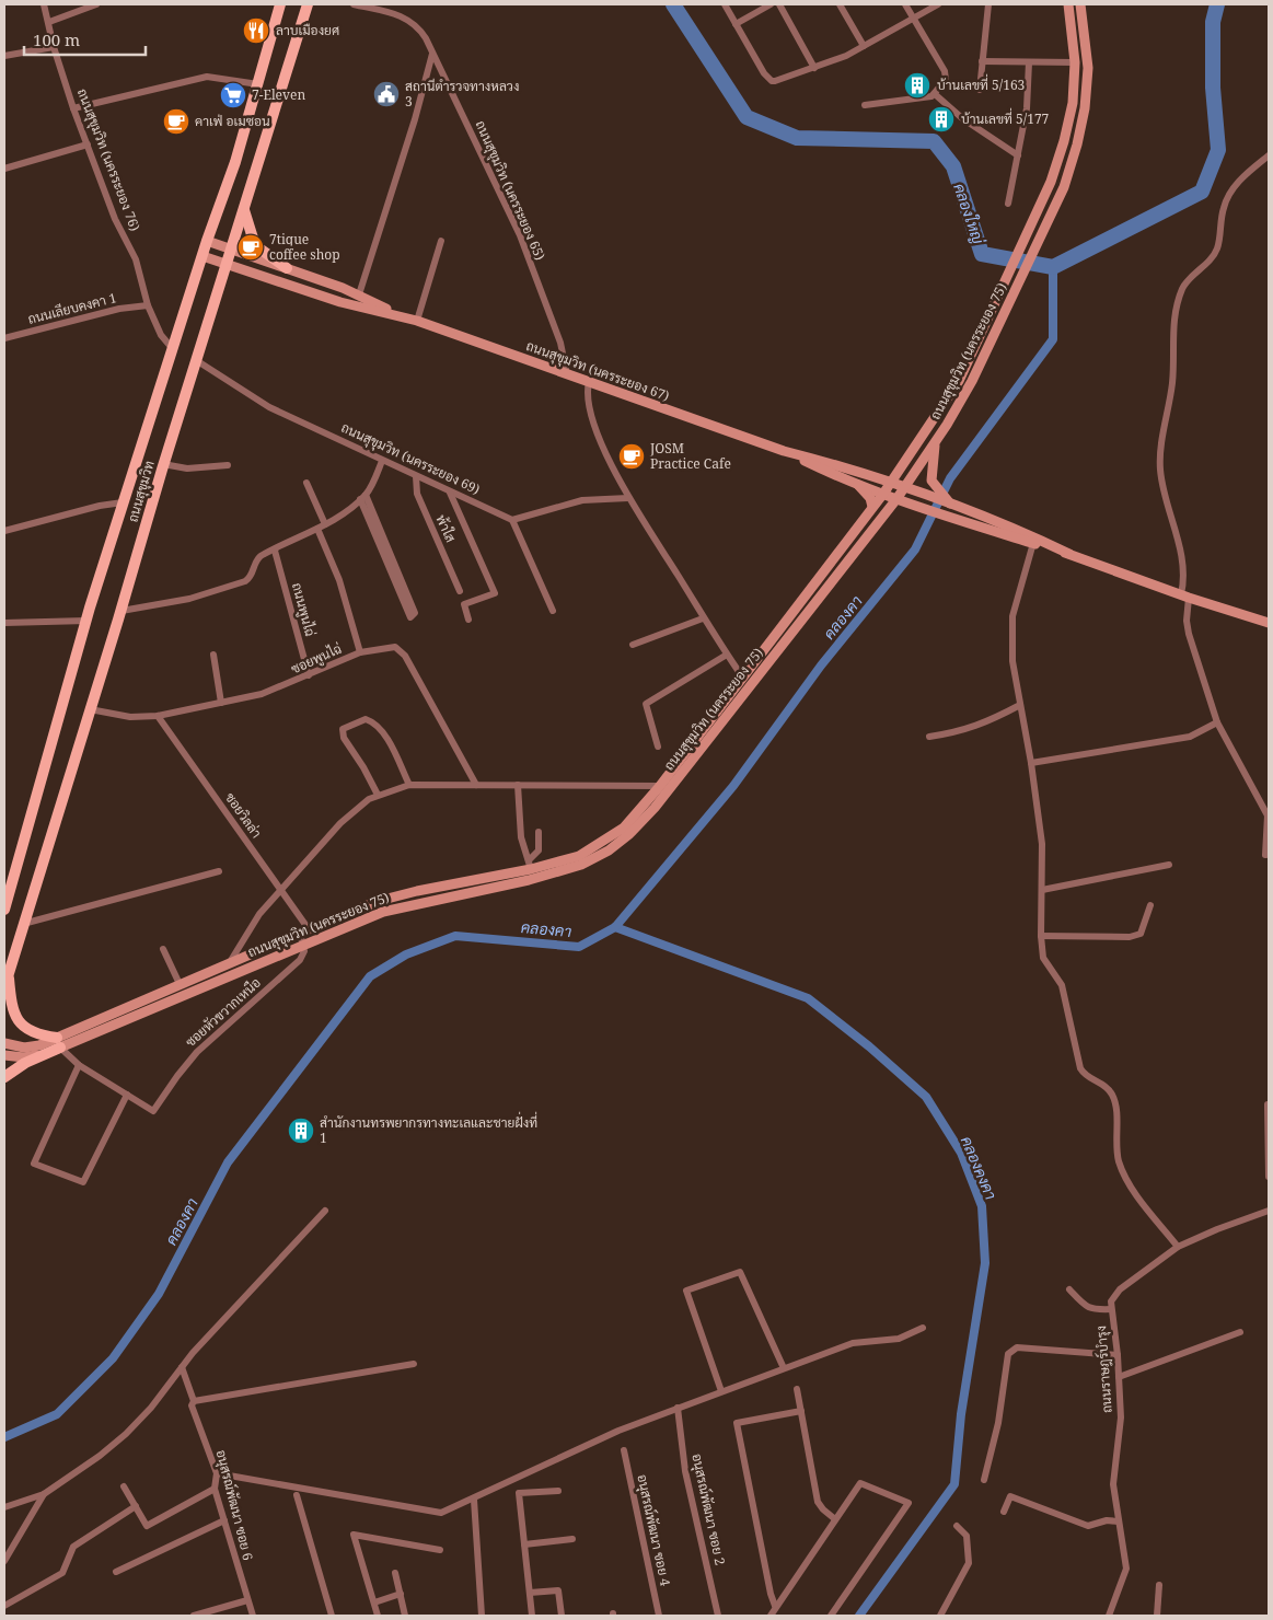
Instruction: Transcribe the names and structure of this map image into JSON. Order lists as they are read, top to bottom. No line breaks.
{"streets":{"main road":["ถนนสุขุมวิท"],"street":["ถนนสุขุมวิท (นครระยอง 76)","ถนนสุขุมวิท (นครระยอง 65)","ถนนเลียบคงคา 1","ถนนสุขุมวิท (นครระยอง 75)","ถนนสุขุมวิท (นครระยอง 67)","ถนนสุขุมวิท (นครระยอง 69)","พ้าใส","ถนนพูนไฉ่","ซอยพูนไฉ่","ซอยวิลล่า","ซอยหัวขวากเหนือ","ถนนราษฎร์บำรุง","อนุสรณ์พัฒนา ซอย 6","อนุสรณ์พัฒนา ซอย 2","อนุสรณ์พัฒนา ซอย 4"]},"crossings":[["ถนนสุขุมวิท (นครระยอง 76)","ถนนเลียบคงคา 1"],["ถนนสุขุมวิท (นครระยอง 76)","ถนนสุขุมวิท"],["ถนนสุขุมวิท (นครระยอง 65)","ถนนสุขุมวิท (นครระยอง 67)"],["ถนนสุขุมวิท (นครระยอง 75)","ถนนสุขุมวิท (นครระยอง 67)"],["ถนนสุขุมวิท (นครระยอง 75)","ซอยวิลล่า"],["ถนนสุขุมวิท (นครระยอง 75)","ซอยหัวขวากเหนือ"],["ถนนสุขุมวิท (นครระยอง 67)","ถนนสุขุมวิท"],["ถนนสุขุมวิท (นครระยอง 69)","ถนนสุขุมวิท"],["ถนนสุขุมวิท (นครระยอง 69)","พ้าใส"],["ถนนสุขุมวิท","ซอยพูนไฉ่"],["ถนนพูนไฉ่","ซอยพูนไฉ่"],["ซอยพูนไฉ่","ซอยวิลล่า"]],"water":["คลองใหญ่","คลองคา","คลองคงคา"],"places":{"restaurant":["ลาบเมืองยศ"],"building":["บ้านเลขที่ 5/163","บ้านเลขที่ 5/177","สำนักงานทรพยากรทางทะเลและชายฝั่งที่ 1"],"public building":["สถานีตำรวจทางหลวง 3"],"supermarket":["7-Eleven"],"cafe":["คาเฟ่ อเมซอน","7tique coffee shop","JOSM Practice Cafe"]},"scale_bar":"100 m"}
